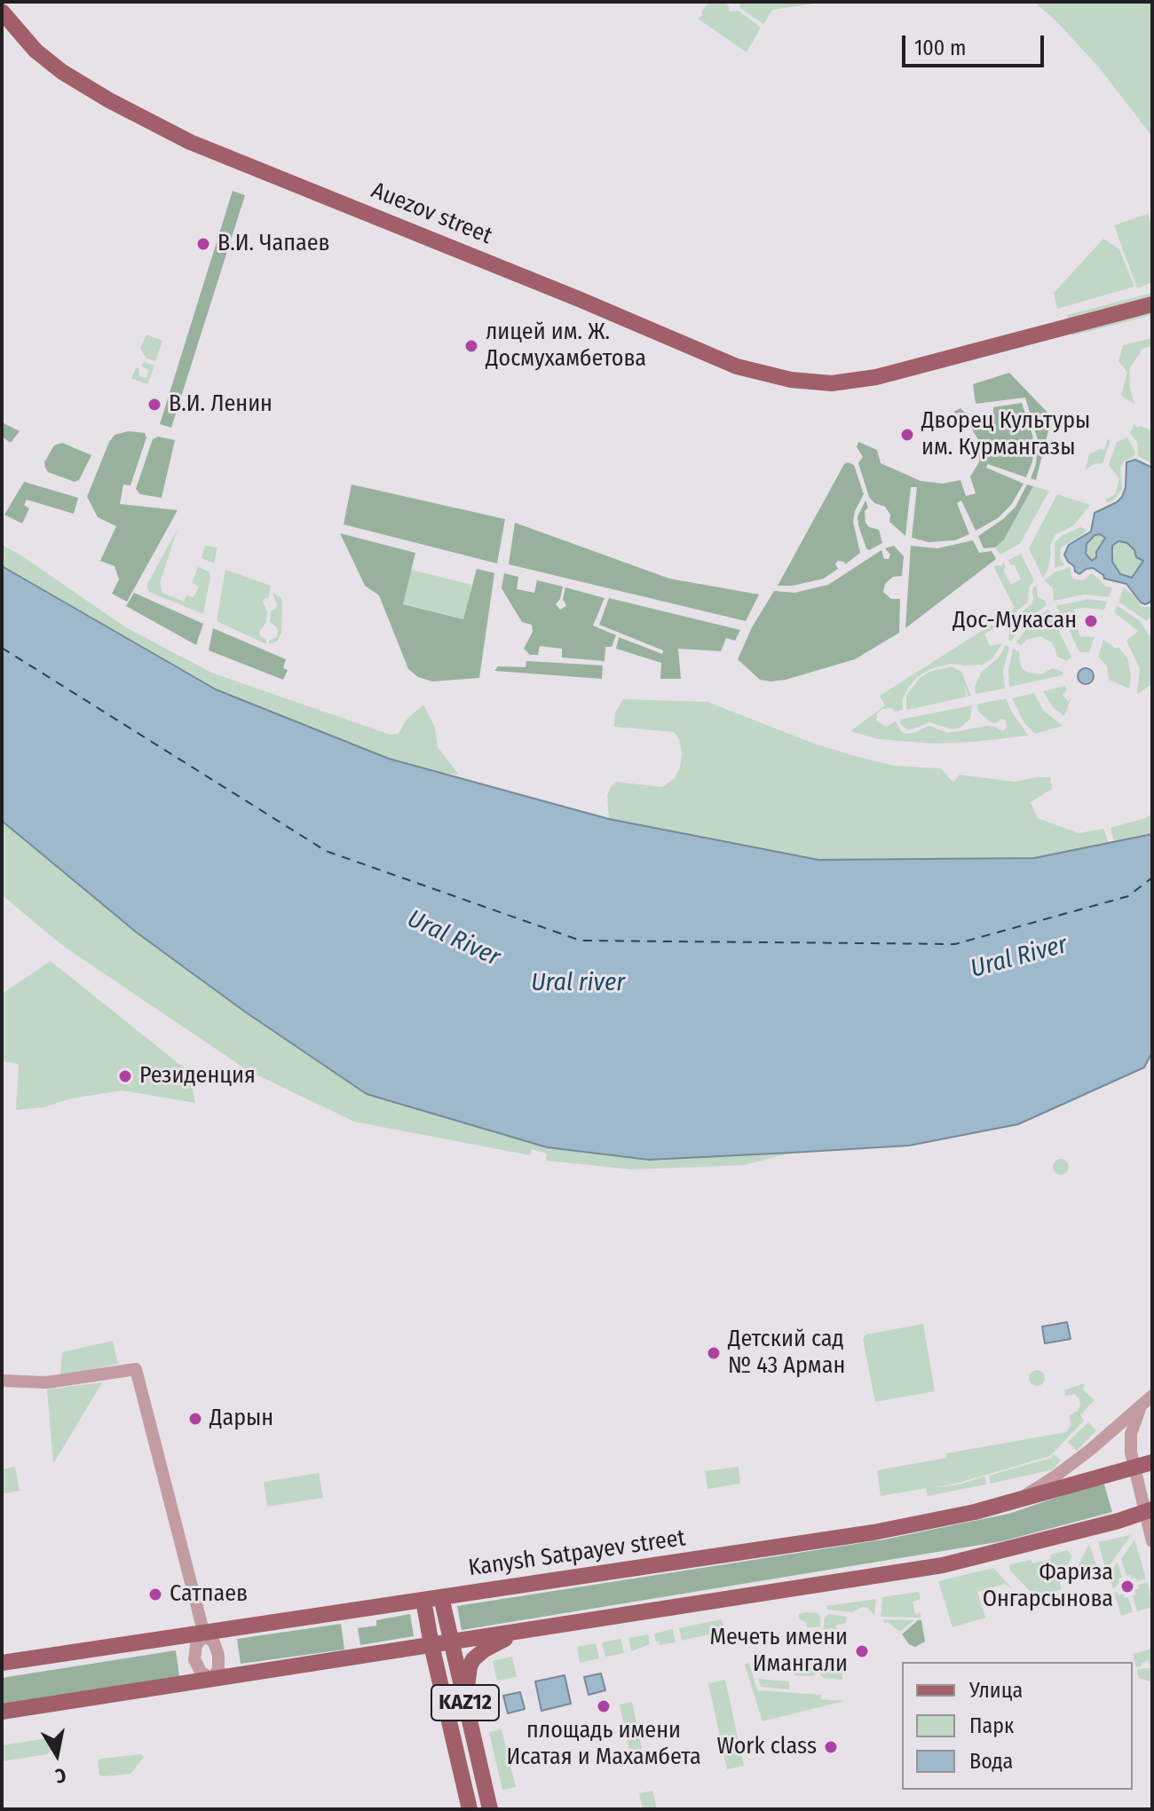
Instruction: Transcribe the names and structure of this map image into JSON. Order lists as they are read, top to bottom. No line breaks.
{"streets":{"main road":["Auezov street","Kanysh Satpayev street","KAZ12"]},"crossings":[["Kanysh Satpayev street","KAZ12"]],"water":["Ural River","Ural river"],"places":["В.И. Чапаев","лицей им. Ж. Досмухамбетова","В.И. Ленин","Дворец Культуры им. Курмангазы","Дос-Мукасан","Резиденция","Детский сад № 43 Арман","Дарын","Фариза Онгарсынова","Сатпаев","Мечеть имени Имангали","площадь имени Исатая и Махамбета","Work class"],"legend":["Улица","Парк","Вода"],"scale_bar":"100 m","north":"bottom"}
